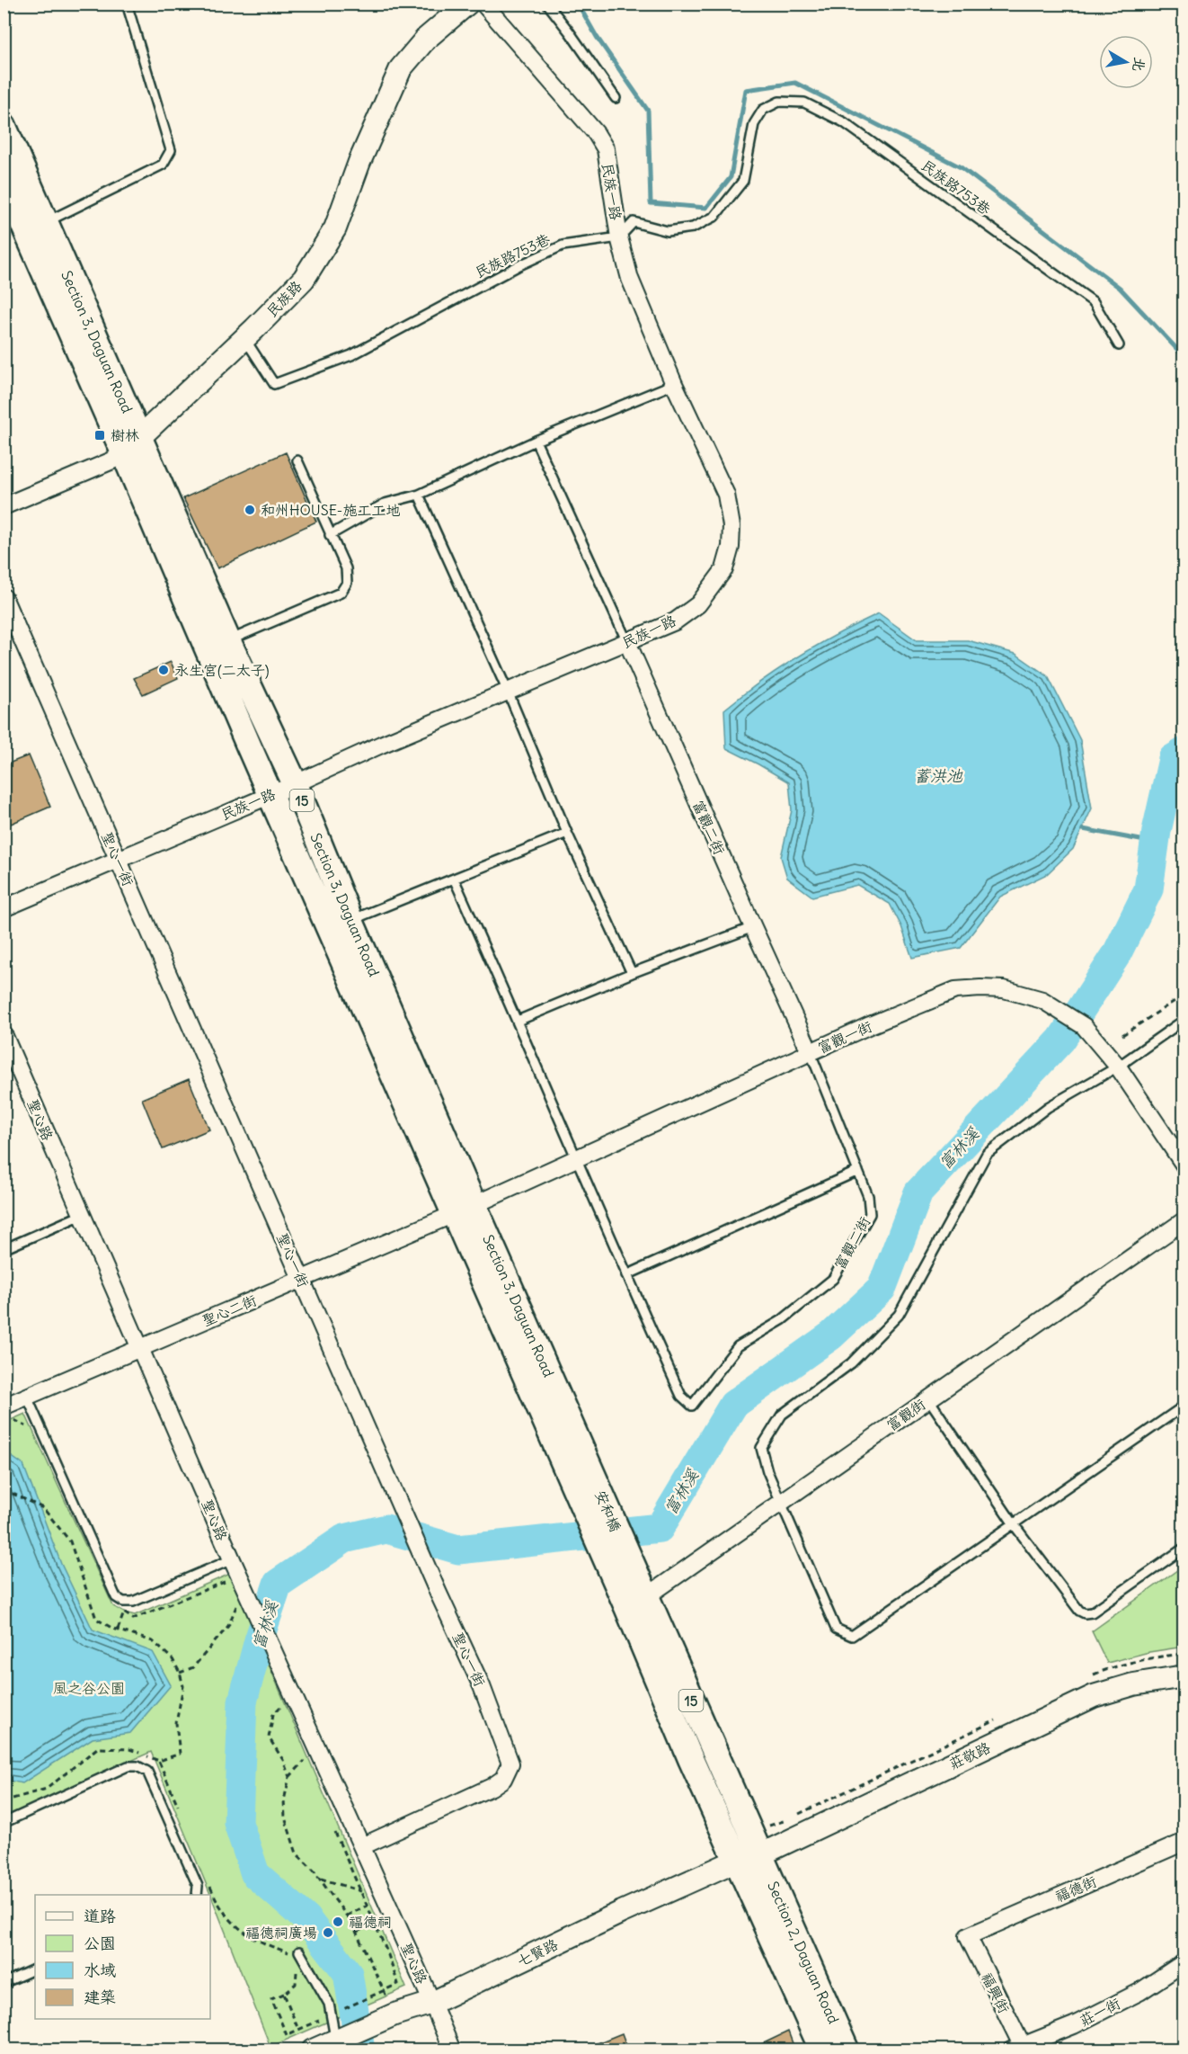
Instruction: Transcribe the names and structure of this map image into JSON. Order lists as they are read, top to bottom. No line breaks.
{"streets":{"main road":["Section 3, Daguan Road","15","安和橋","Section 2, Daguan Road"],"street":["民族一路","民族路","富觀二街","聖心一街","富觀一街","聖心路","聖心二街","富觀街","莊敬路","福德街","七賢路","福興街","莊一街"],"lane":["民族路753巷"]},"crossings":[["民族路753巷","民族一路"],["民族路753巷","民族路"],["民族一路","Section 3, Daguan Road"],["民族一路","富觀二街"],["民族一路","聖心一街"],["民族路","Section 3, Daguan Road"],["Section 3, Daguan Road","富觀一街"],["Section 3, Daguan Road","聖心二街"],["Section 3, Daguan Road","安和橋"],["15","富觀街"],["15","安和橋"],["15","莊敬路"],["15","七賢路"],["15","Section 2, Daguan Road"],["富觀二街","富觀一街"],["聖心一街","聖心路"],["聖心一街","聖心二街"],["富觀一街","聖心二街"],["聖心路","聖心二街"],["聖心路","七賢路"],["富觀街","安和橋"],["莊敬路","七賢路"],["莊敬路","Section 2, Daguan Road"],["福德街","福興街"],["七賢路","Section 2, Daguan Road"],["福興街","莊一街"]],"water":["蓄洪池","富林溪"],"parks":["風之谷公園"],"places":{"transit":["樹林"],"other":["和州HOUSE-施工工地","永生宮(二太子)","福德祠","福德祠廣場"]},"legend":["道路","公園","水域","建築"],"north":"right"}
